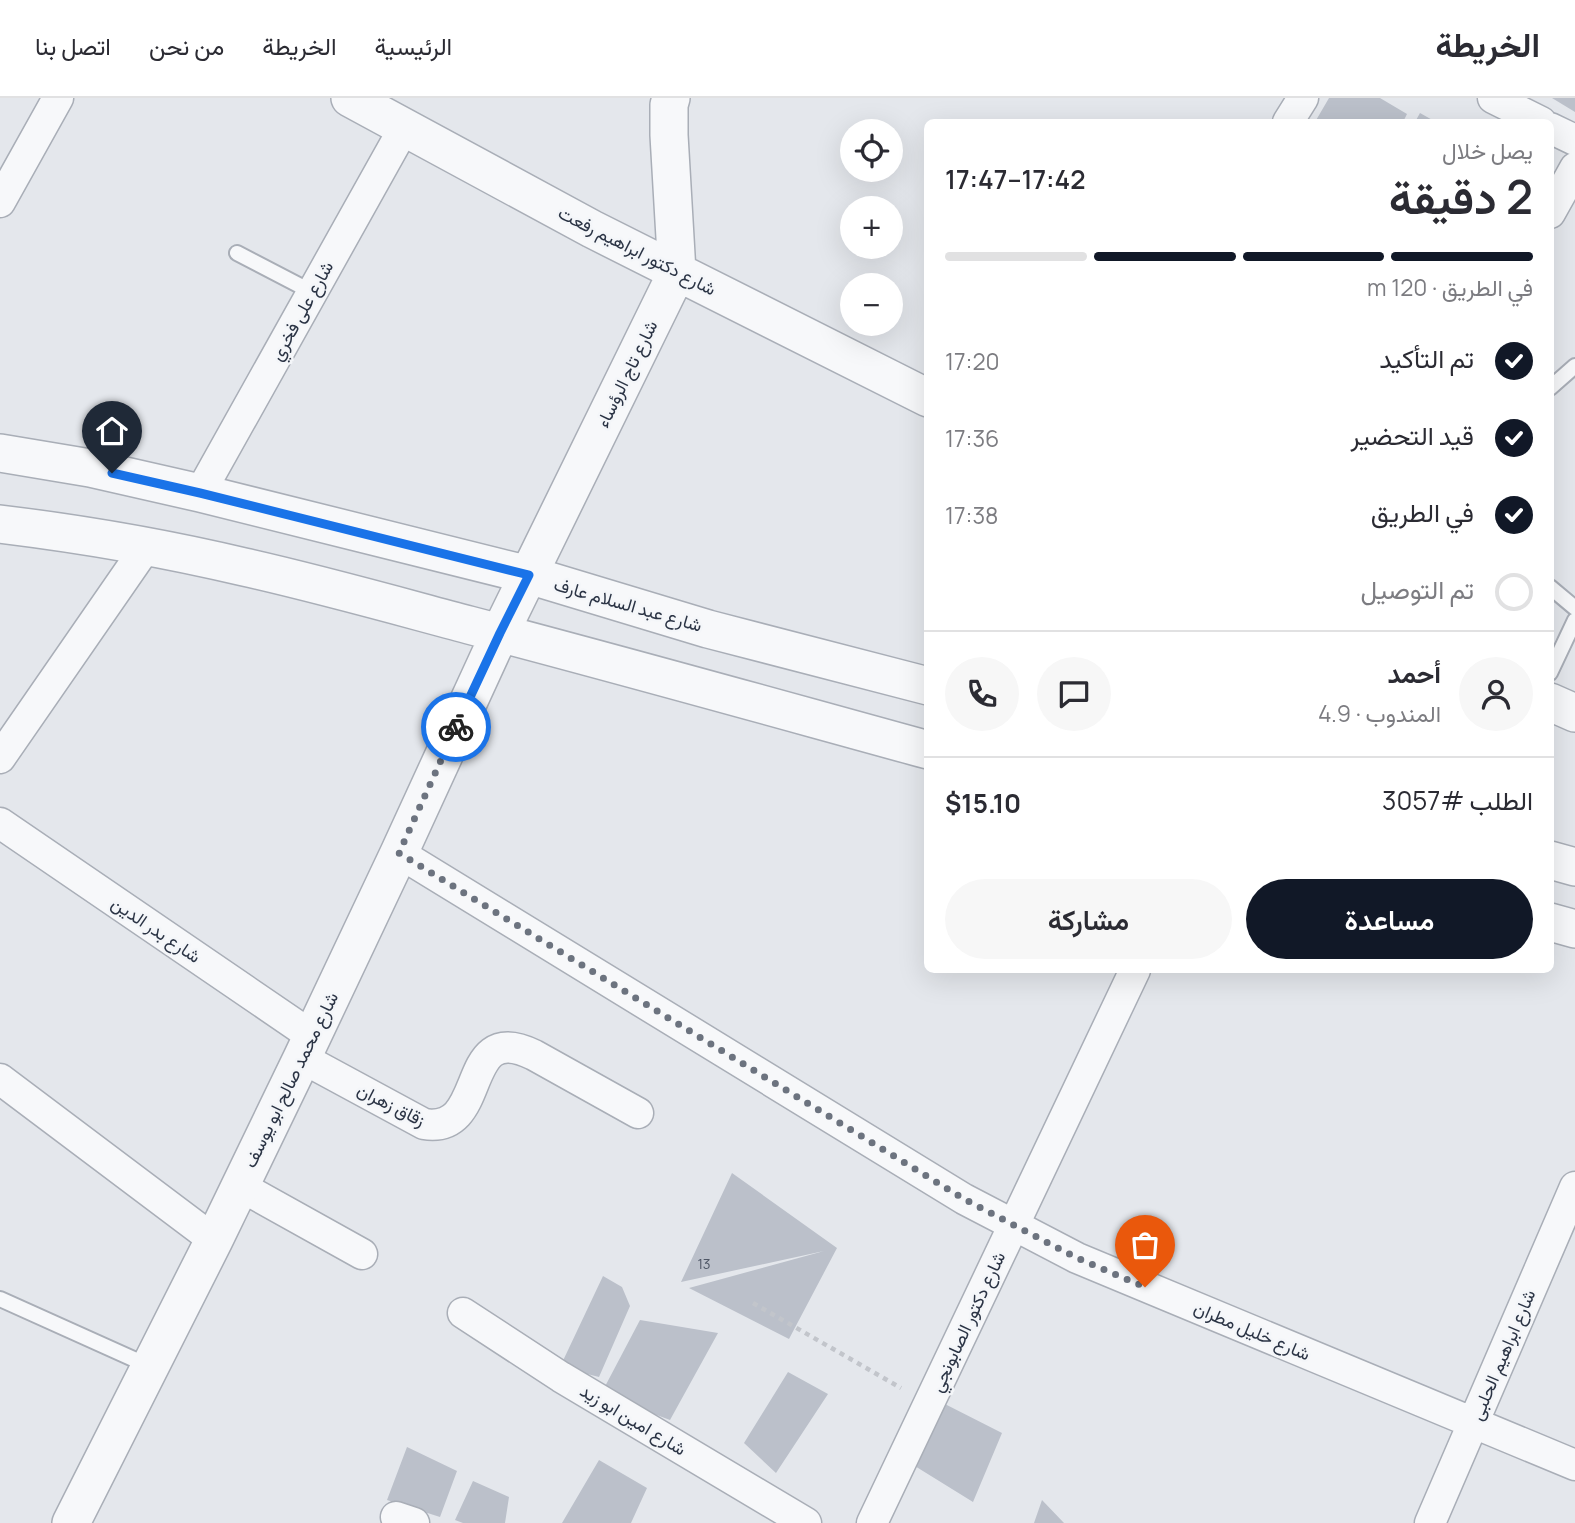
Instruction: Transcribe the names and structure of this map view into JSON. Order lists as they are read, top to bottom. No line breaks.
{"streets":{"street":["شارع دكتور ابراهيم رفعت","شارع على فخري","شارع تاج الرؤساء","شارع عبد السلام عارف","شارع بدر الدين","شارع محمد صالح ابو يوسف","زقاق زهران","شارع دكتور الصابونجي","شارع خليل مطران","شارع ابراهيم الحلبى","شارع امين ابو زيد"]},"crossings":[["شارع دكتور ابراهيم رفعت","شارع على فخري"],["شارع دكتور ابراهيم رفعت","شارع تاج الرؤساء"],["شارع على فخري","شارع عبد السلام عارف"],["شارع تاج الرؤساء","شارع عبد السلام عارف"],["شارع تاج الرؤساء","شارع محمد صالح ابو يوسف"],["شارع بدر الدين","شارع محمد صالح ابو يوسف"],["شارع بدر الدين","زقاق زهران"],["شارع محمد صالح ابو يوسف","زقاق زهران"],["شارع محمد صالح ابو يوسف","شارع خليل مطران"],["شارع دكتور الصابونجي","شارع خليل مطران"],["شارع خليل مطران","شارع ابراهيم الحلبى"]],"house_numbers":["13"],"page":{"header":"الخريطة","nav":["الرئيسية","الخريطة","من نحن","اتصل بنا"],"map_buttons":["+","−"],"heading":["2 دقيقة","يصل خلال","17:42–17:47"],"panel":["أحمد","المندوب · 4.9","الطلب #3057","$15.10"],"bar":"في الطريق · 120 m","list":[["تم التأكيد","17:20"],["قيد التحضير","17:36"],["في الطريق","17:38"],"تم التوصيل"],"buttons":["مساعدة","مشاركة"]}}
